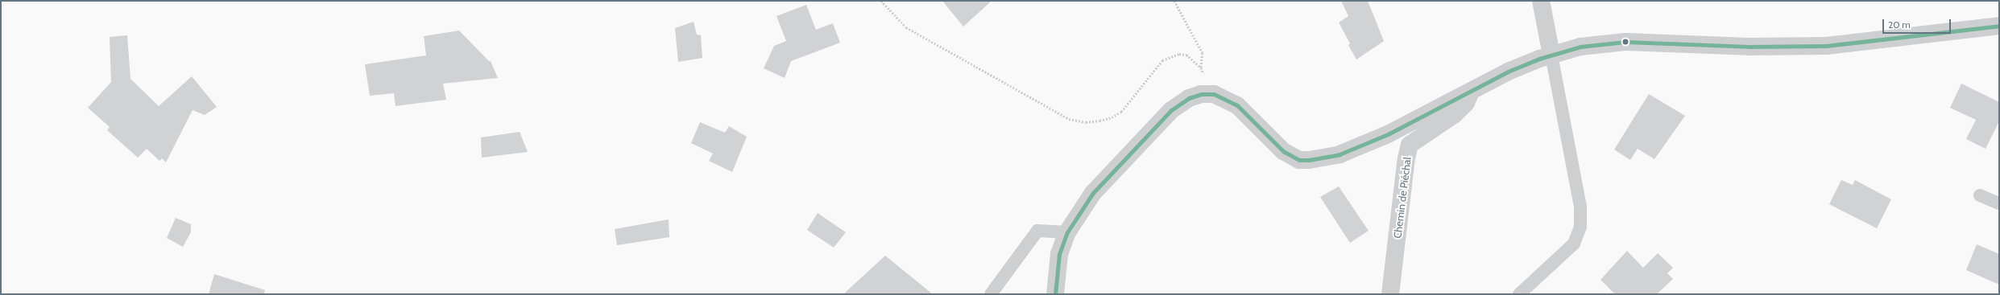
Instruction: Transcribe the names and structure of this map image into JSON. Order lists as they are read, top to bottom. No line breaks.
{"streets":{"street":["Chemin de Piéchal"]},"scale_bar":"20 m"}
